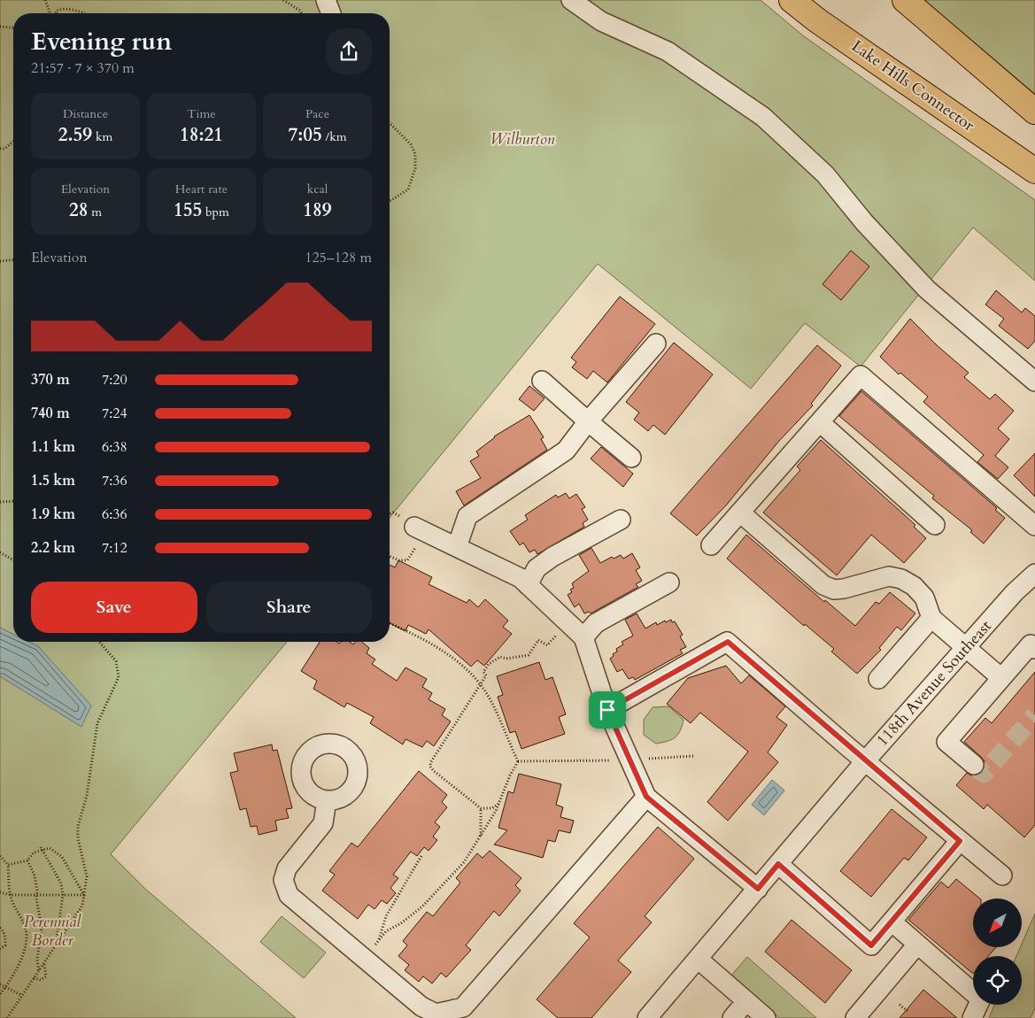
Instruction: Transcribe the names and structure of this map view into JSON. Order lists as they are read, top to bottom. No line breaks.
{"streets":{"main road":["Lake Hills Connector"],"street":["118th Avenue Southeast"]},"parks":["Wilburton","Perennial Border"],"north":"bottom left","page":{"heading":["Evening run","21:57 · 7 × 370 m"],"stats":[["Distance","2.59 km"],["Time","18:21"],["Pace","7:05 /km"],["Elevation","28 m"],["Heart rate","155 bpm"],["kcal","189"]],"chart":["Elevation","125–128 m"],"list":[{"name":"370 m","note":"7:20"},{"name":"740 m","note":"7:24"},{"name":"1.1 km","note":"6:38"},{"name":"1.5 km","note":"7:36"},{"name":"1.9 km","note":"6:36"},{"name":"2.2 km","note":"7:12"}],"buttons":["Save","Share"]}}
